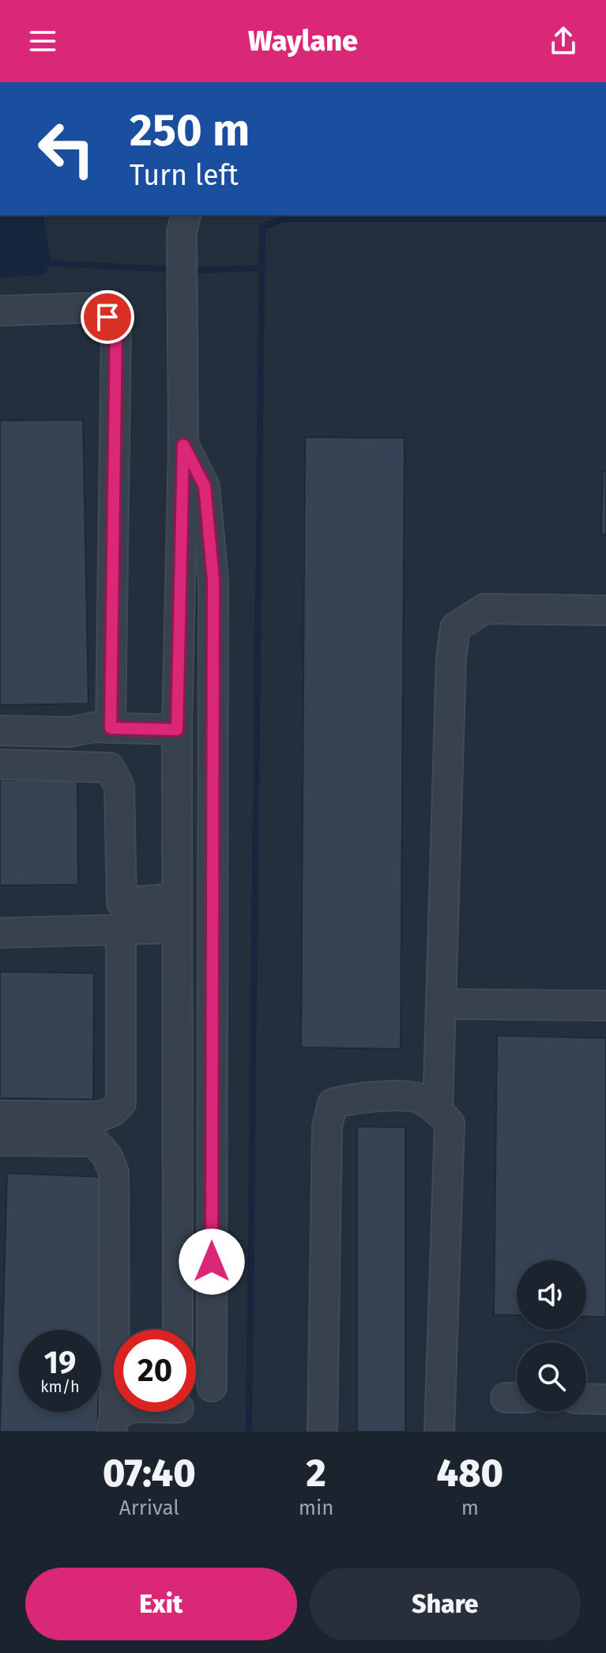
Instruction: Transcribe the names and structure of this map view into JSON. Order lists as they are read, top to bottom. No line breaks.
{"page":{"header":"Waylane","turn":["250 m","Turn left"],"speed":"19 km/h","limit":"20","eta":["07:40","Arrival","2","min","480","m"],"buttons":["Exit","Share"]}}
